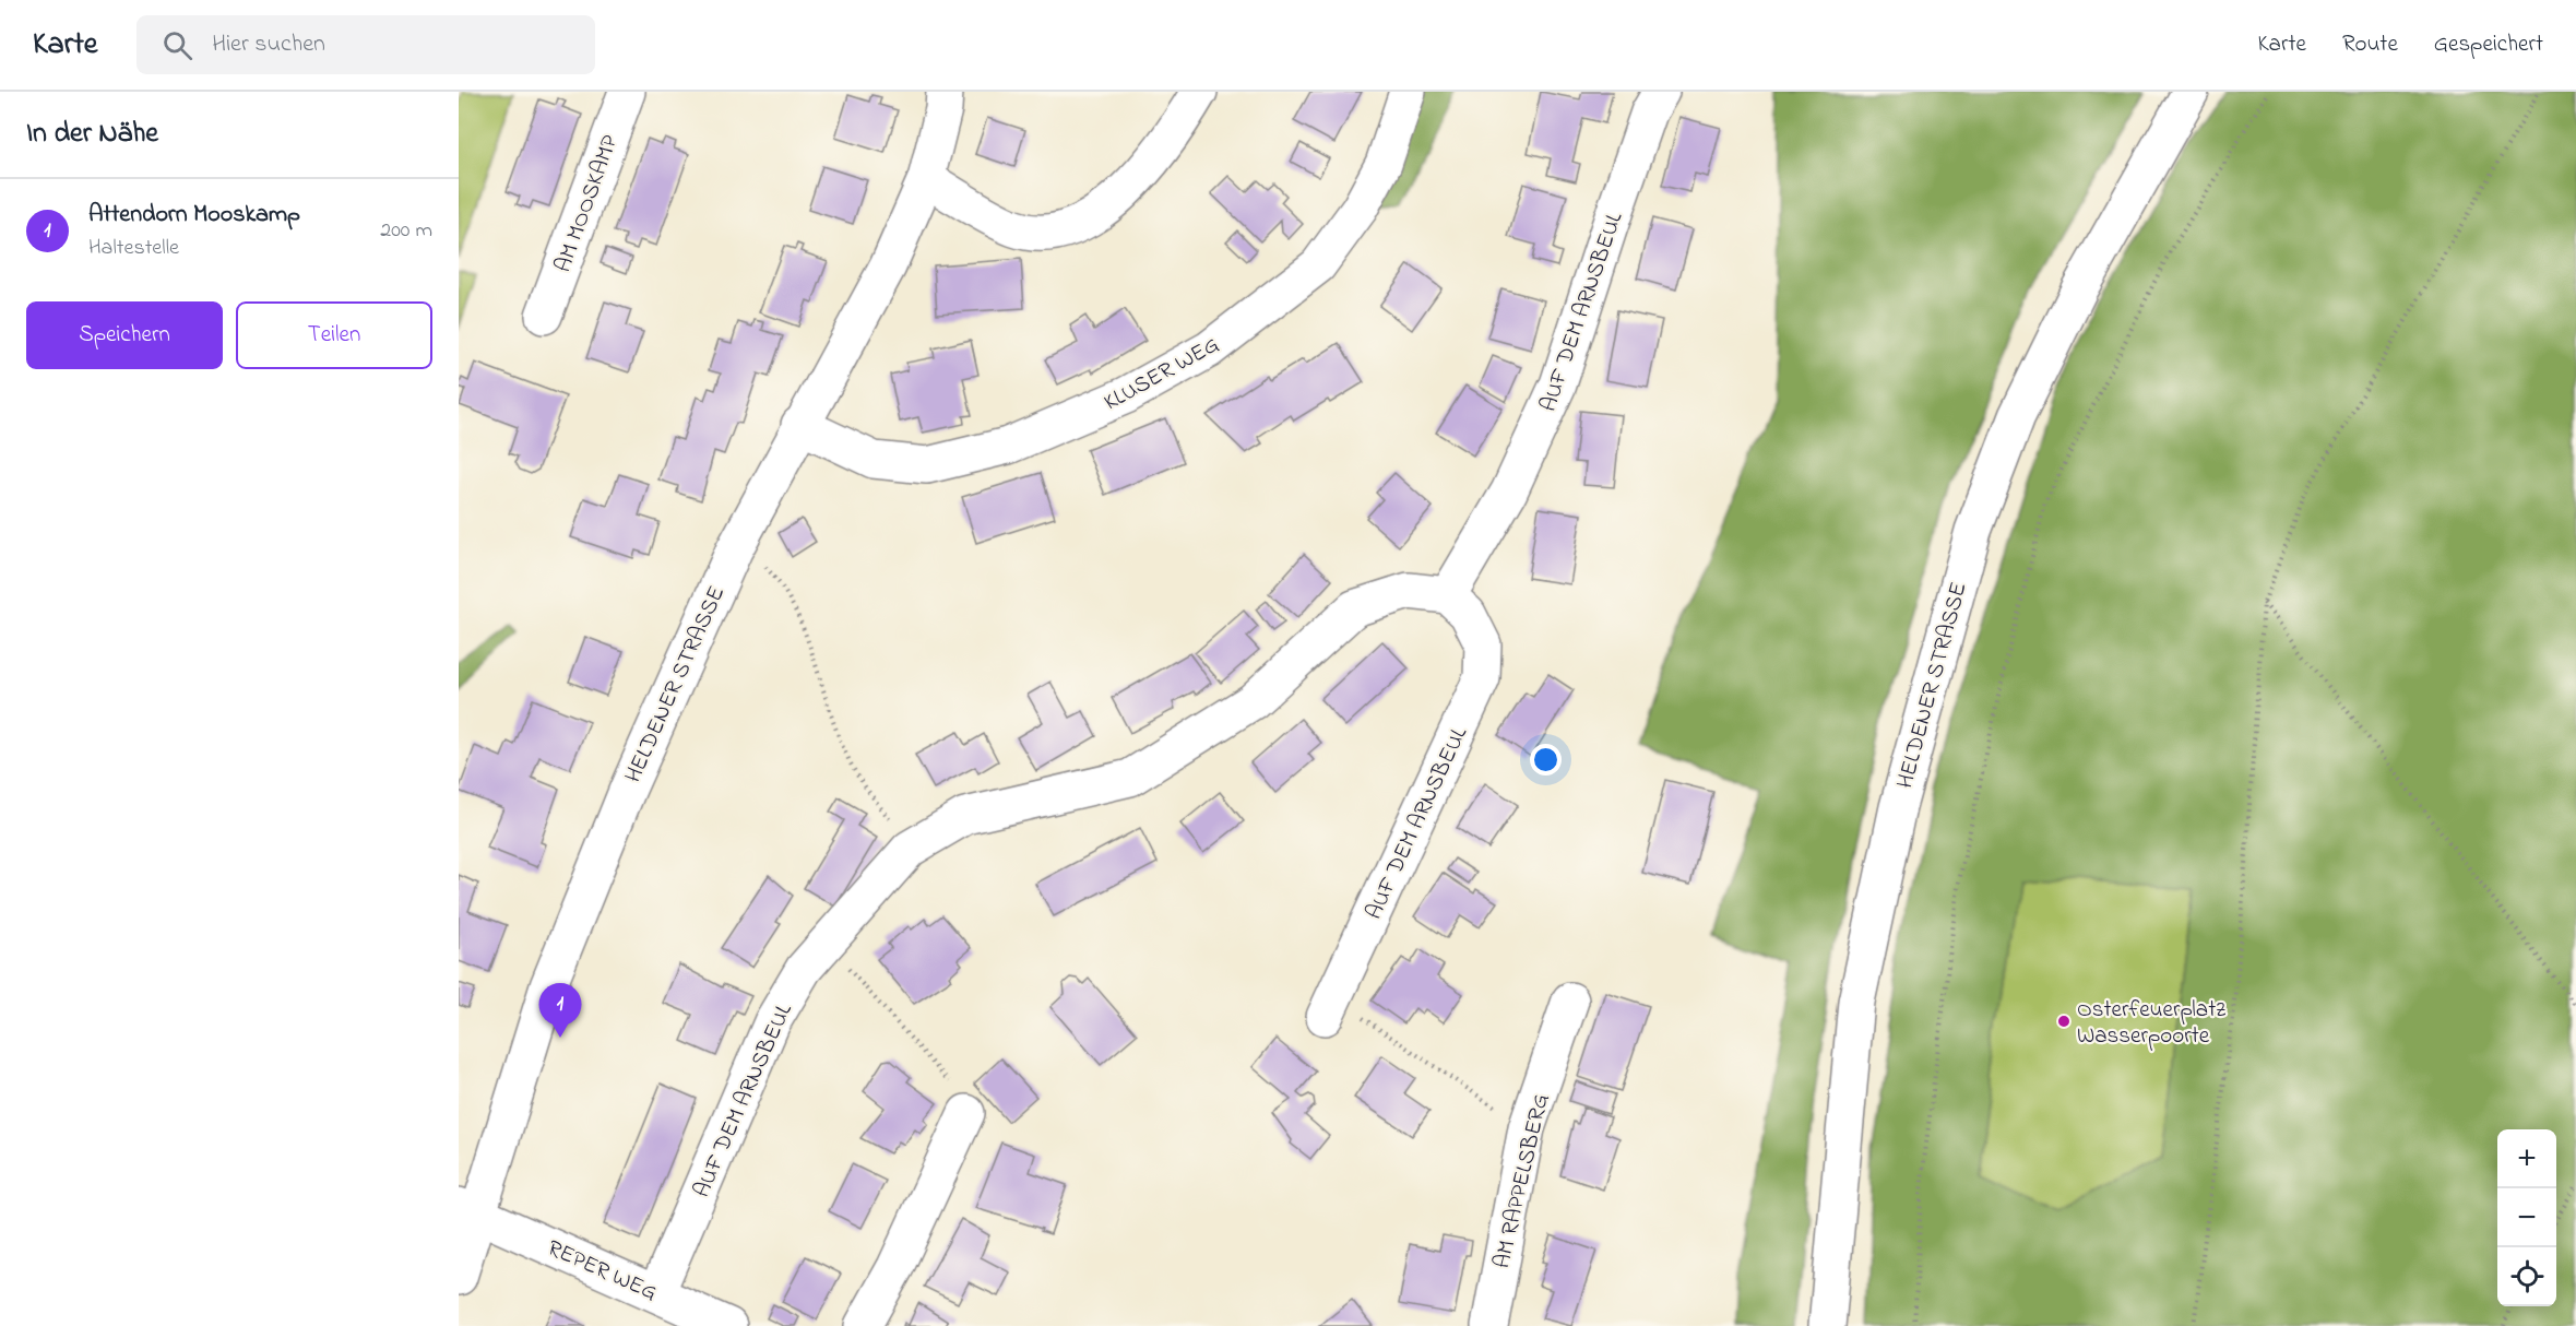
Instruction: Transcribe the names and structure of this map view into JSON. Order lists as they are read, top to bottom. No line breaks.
{"streets":{"street":["AM MOOSKAMP","AUF DEM ARNSBEUL","KLUSER WEG","HELDENER STRASSE","AM RAPPELSBERG","REPER WEG"]},"crossings":[["AUF DEM ARNSBEUL","REPER WEG"],["KLUSER WEG","HELDENER STRASSE"],["HELDENER STRASSE","REPER WEG"]],"places":["Osterfeuerplatz Wasserpoorte"],"page":{"header":"Karte","search":"Hier suchen","nav":["Karte","Route","Gespeichert"],"heading":"In der Nähe","list":[{"mark":"1","name":"Attendorn Mooskamp","note":"Haltestelle","value":"200 m"}],"buttons":["Speichern","Teilen"],"pins":"1","map_buttons":["+","−"]}}
